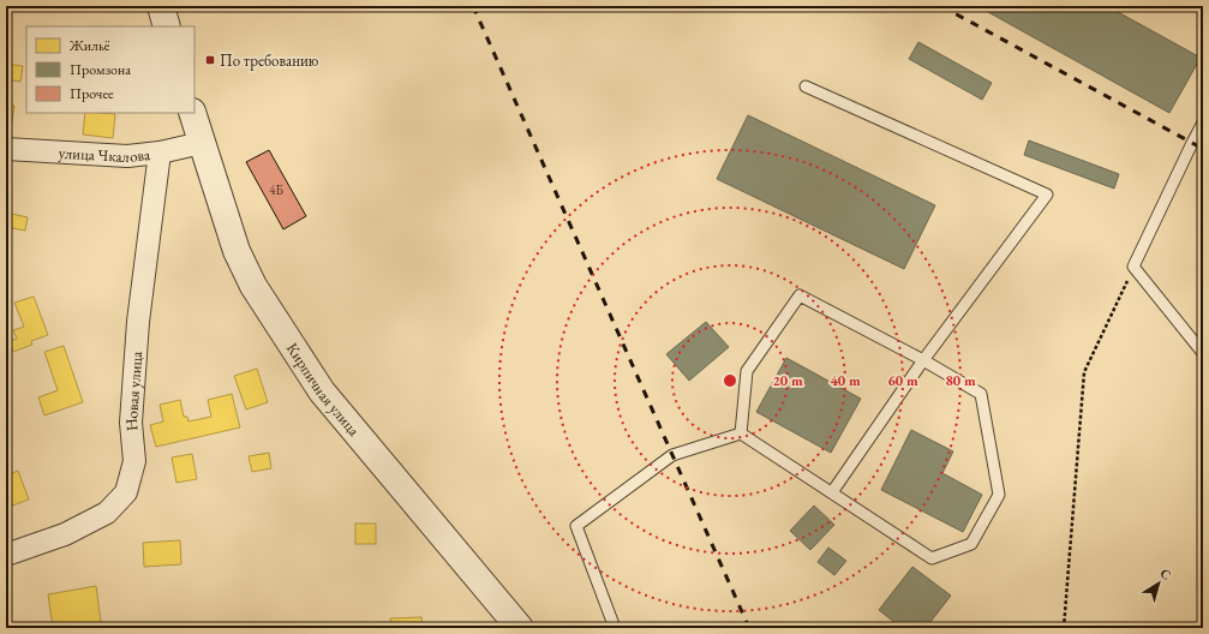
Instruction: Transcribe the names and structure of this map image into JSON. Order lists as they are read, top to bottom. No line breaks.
{"streets":{"street":["улица Чкалова","Кирпичная улица","Новая улица"]},"crossings":[["улица Чкалова","Кирпичная улица"],["улица Чкалова","Новая улица"]],"places":{"transit":["По требованию"]},"house_numbers":["4Б"],"legend":["Жильё","Промзона","Прочее"],"north":"top right","rings":["20 m","40 m","60 m","80 m"]}
